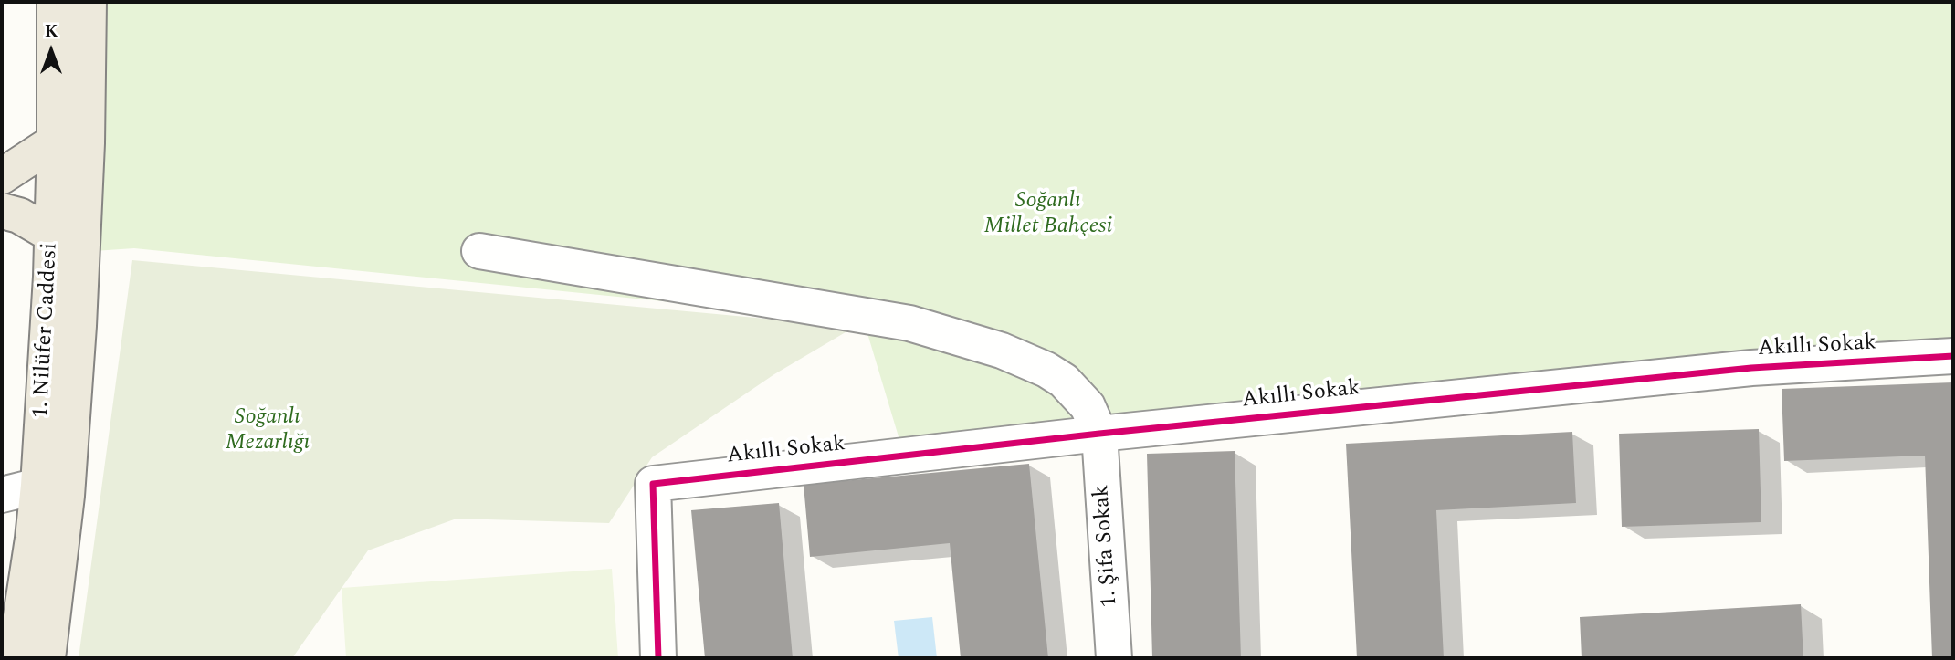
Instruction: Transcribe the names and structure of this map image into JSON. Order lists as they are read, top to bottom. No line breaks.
{"streets":{"main road":["1. Nilüfer Caddesi"],"street":["Akıllı Sokak","1. Şifa Sokak"]},"crossings":[["Akıllı Sokak","1. Şifa Sokak"]],"parks":["Soğanlı Millet Bahçesi","Soğanlı Mezarlığı"],"north":"top"}
